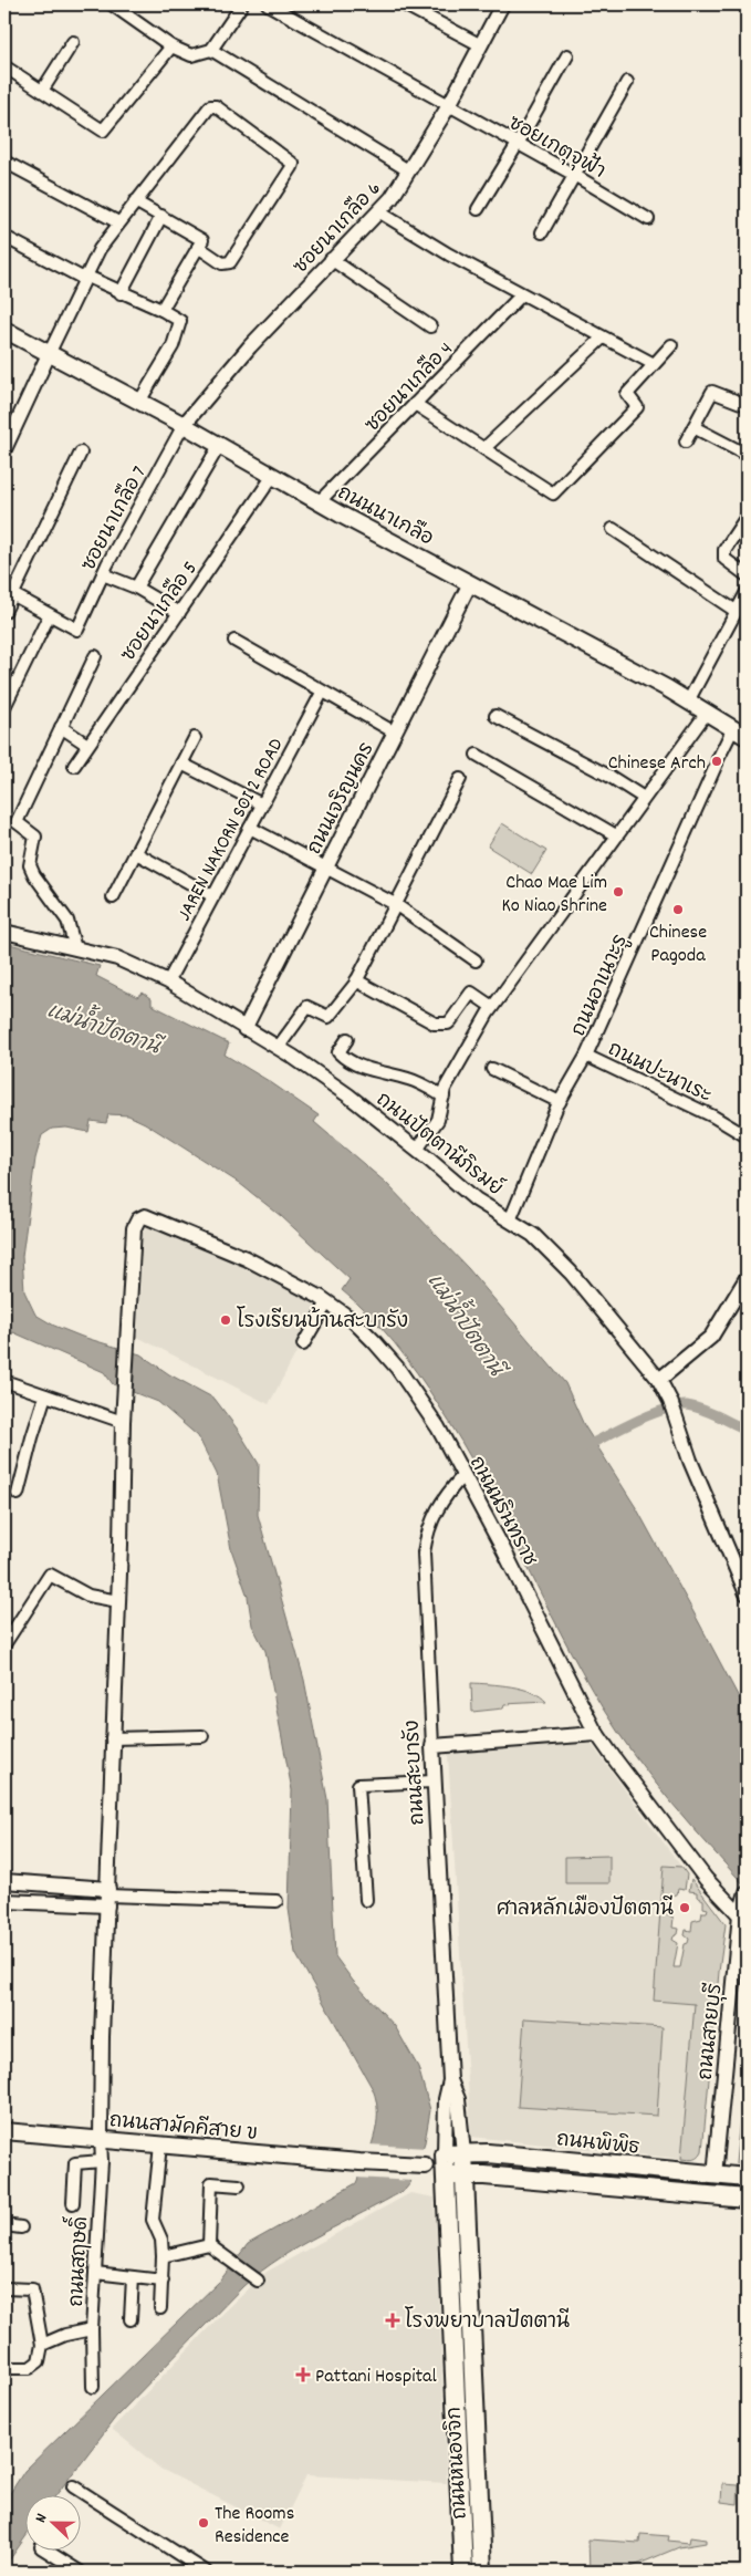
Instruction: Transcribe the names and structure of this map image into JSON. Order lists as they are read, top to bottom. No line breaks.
{"streets":{"main road":["ถนนนาเกลือ","ถนนสามัคคีสาย ข","ถนนพิพิธ","ถนนหนองจิก"],"street":["ซอยเกตุจุฟ้า","ซอยนาเกลือ 6","ซอยนาเกลือ 4","ซอยนาเกลือ 7","ซอยนาเกลือ 5","ถนนเจริญนคร","JAREN NAKORN SOI 2 ROAD","ถนนอาเนาะรู","ถนนปะนาเระ","ถนนปัตตานีภิรมย์","ถนนนรินทราช","ถนนสะบารัง","ถนนสายบุรี","ถนนสฤษดิ์"]},"crossings":[["ซอยเกตุจุฟ้า","ซอยนาเกลือ 6"],["ซอยนาเกลือ 6","ถนนนาเกลือ"],["ซอยนาเกลือ 6","ซอยนาเกลือ 7"],["ซอยนาเกลือ 4","ถนนนาเกลือ"],["ถนนนาเกลือ","ซอยนาเกลือ 7"],["ถนนนาเกลือ","ซอยนาเกลือ 5"],["ถนนนาเกลือ","ถนนเจริญนคร"],["ถนนนาเกลือ","ถนนอาเนาะรู"],["ถนนเจริญนคร","ถนนปัตตานีภิรมย์"],["JAREN NAKORN SOI 2 ROAD","ถนนปัตตานีภิรมย์"],["ถนนอาเนาะรู","ถนนปะนาเระ"],["ถนนอาเนาะรู","ถนนปัตตานีภิรมย์"],["ถนนนรินทราช","ถนนสะบารัง"],["ถนนนรินทราช","ถนนสายบุรี"],["ถนนสายบุรี","ถนนพิพิธ"],["ถนนสามัคคีสาย ข","ถนนสฤษดิ์"],["ถนนพิพิธ","ถนนหนองจิก"]],"water":["แม่น้ำปัตตานี"],"places":{"other":["Chinese Arch","Chao Mae Lim Ko Niao Shrine","Chinese Pagoda","โรงเรียนบ้านสะบารัง","ศาลหลักเมืองปัตตานี","The Rooms Residence"],"health":["โรงพยาบาลปัตตานี","Pattani Hospital"]},"north":"left"}
